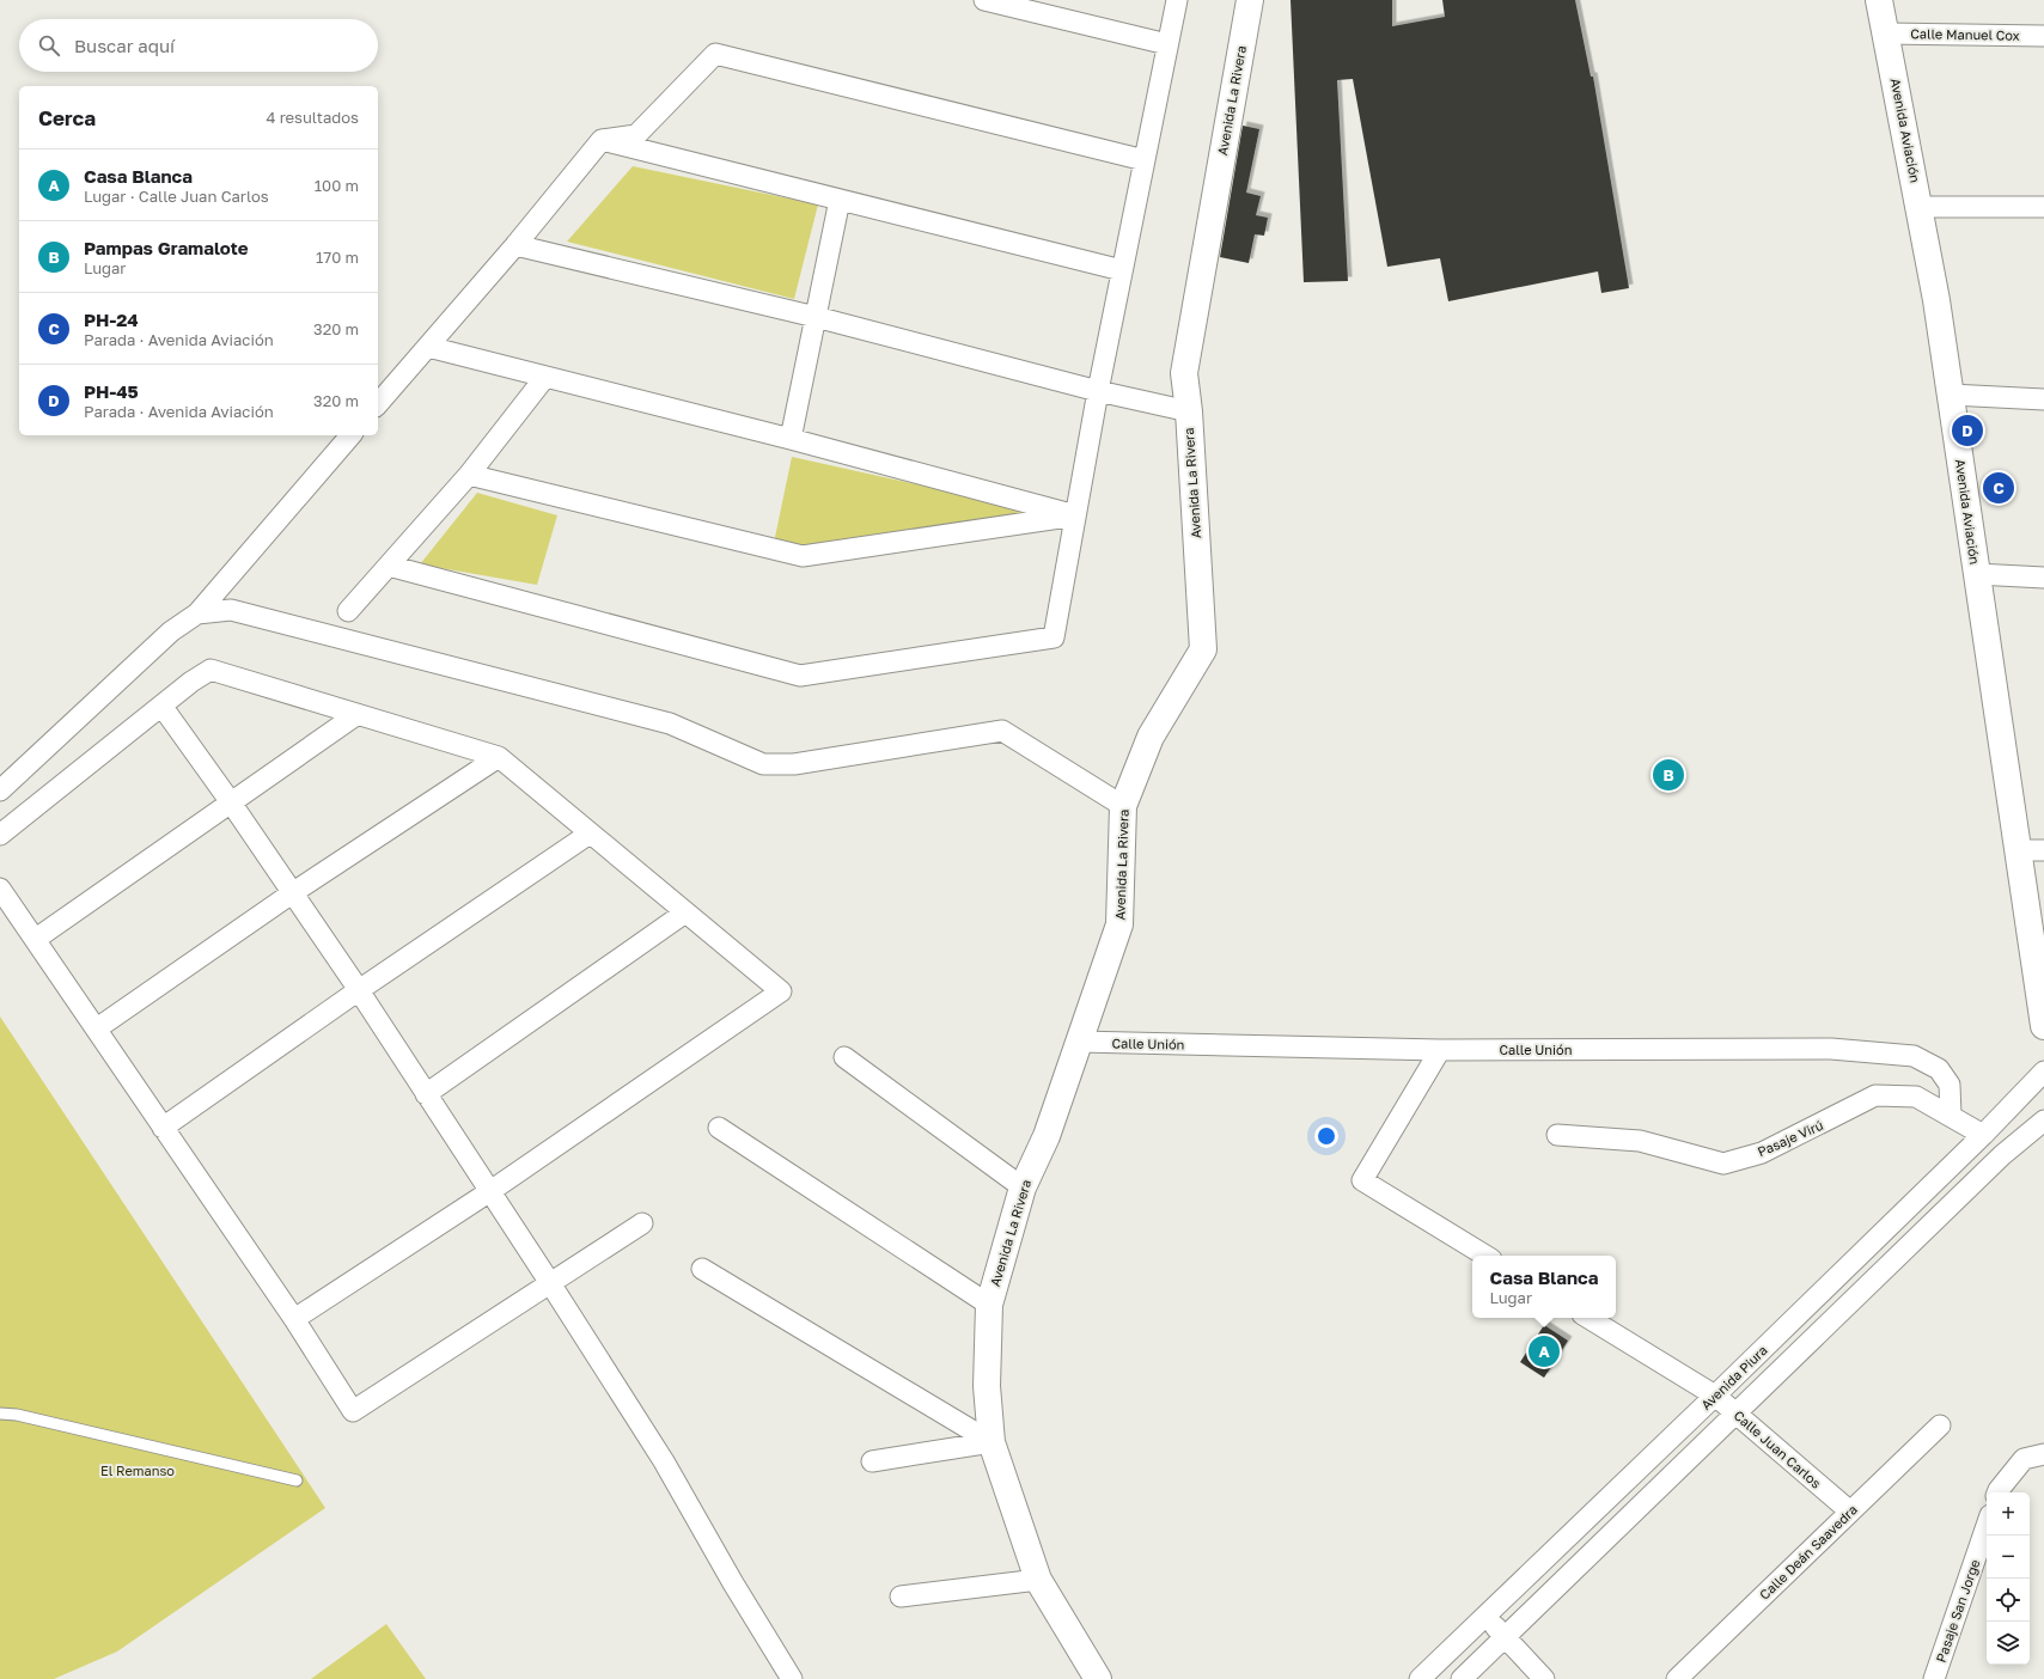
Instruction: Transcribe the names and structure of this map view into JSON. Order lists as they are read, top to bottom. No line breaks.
{"streets":{"street":["Calle Manuel Cox","Avenida La Rivera","Avenida Aviación","Calle Unión","Pasaje Virú","Avenida Piura","Calle Juan Carlos","Calle Deán Saavedra","Pasaje San Jorge"]},"crossings":[["Calle Manuel Cox","Avenida Aviación"],["Avenida La Rivera","Calle Unión"],["Calle Unión","Pasaje Virú"],["Pasaje Virú","Avenida Piura"],["Avenida Piura","Calle Juan Carlos"],["Calle Juan Carlos","Calle Deán Saavedra"]],"parks":["El Remanso"],"page":{"search":"Buscar aquí","heading":["Cerca","4 resultados"],"list":[{"mark":"A","name":"Casa Blanca","note":"Lugar · Calle Juan Carlos","value":"100 m"},{"mark":"B","name":"Pampas Gramalote","note":"Lugar","value":"170 m"},{"mark":"C","name":"PH-24","note":"Parada · Avenida Aviación","value":"320 m"},{"mark":"D","name":"PH-45","note":"Parada · Avenida Aviación","value":"320 m"}],"pins":["D","C","B","A"],"popup":["Casa Blanca","Lugar"],"map_buttons":["+","−"]}}
